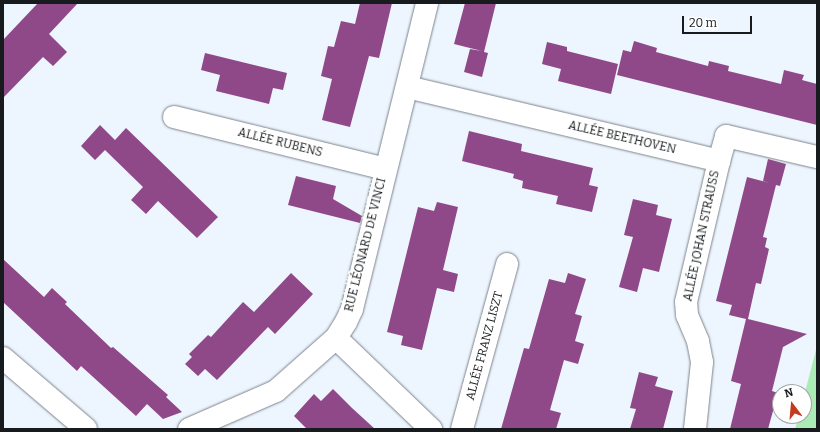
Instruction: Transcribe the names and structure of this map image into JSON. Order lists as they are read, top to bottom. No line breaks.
{"streets":{"street":["ALLÉE BEETHOVEN","ALLÉE RUBENS","ALLÉE JOHAN STRAUSS","RUE LÉONARD DE VINCI","ALLÉE FRANZ LISZT"]},"crossings":[["ALLÉE BEETHOVEN","ALLÉE JOHAN STRAUSS"],["ALLÉE BEETHOVEN","RUE LÉONARD DE VINCI"],["ALLÉE RUBENS","RUE LÉONARD DE VINCI"]],"scale_bar":"20 m","north":"top"}
